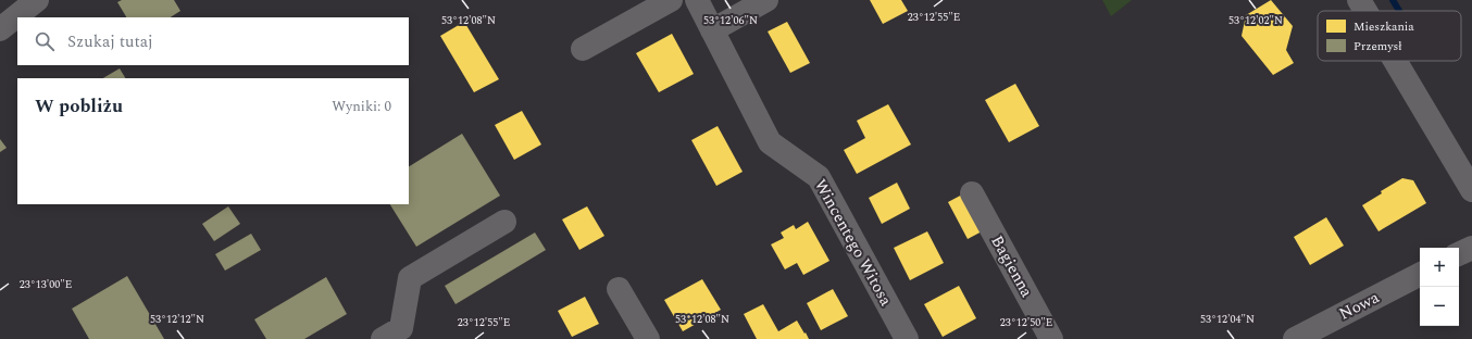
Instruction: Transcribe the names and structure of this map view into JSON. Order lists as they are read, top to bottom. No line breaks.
{"streets":{"street":["Wincentego Witosa","Bagienna","Nowa"]},"legend":["Mieszkania","Przemysł"],"page":{"search":"Szukaj tutaj","heading":["W pobliżu","Wyniki: 0"],"map_buttons":["+","−"]},"coordinates":["23°12'55\"E","53°12'08\"N","53°12'06\"N","53°12'02\"N","23°13'00\"E","53°12'12\"N","53°12'04\"N","23°12'50\"E"]}
